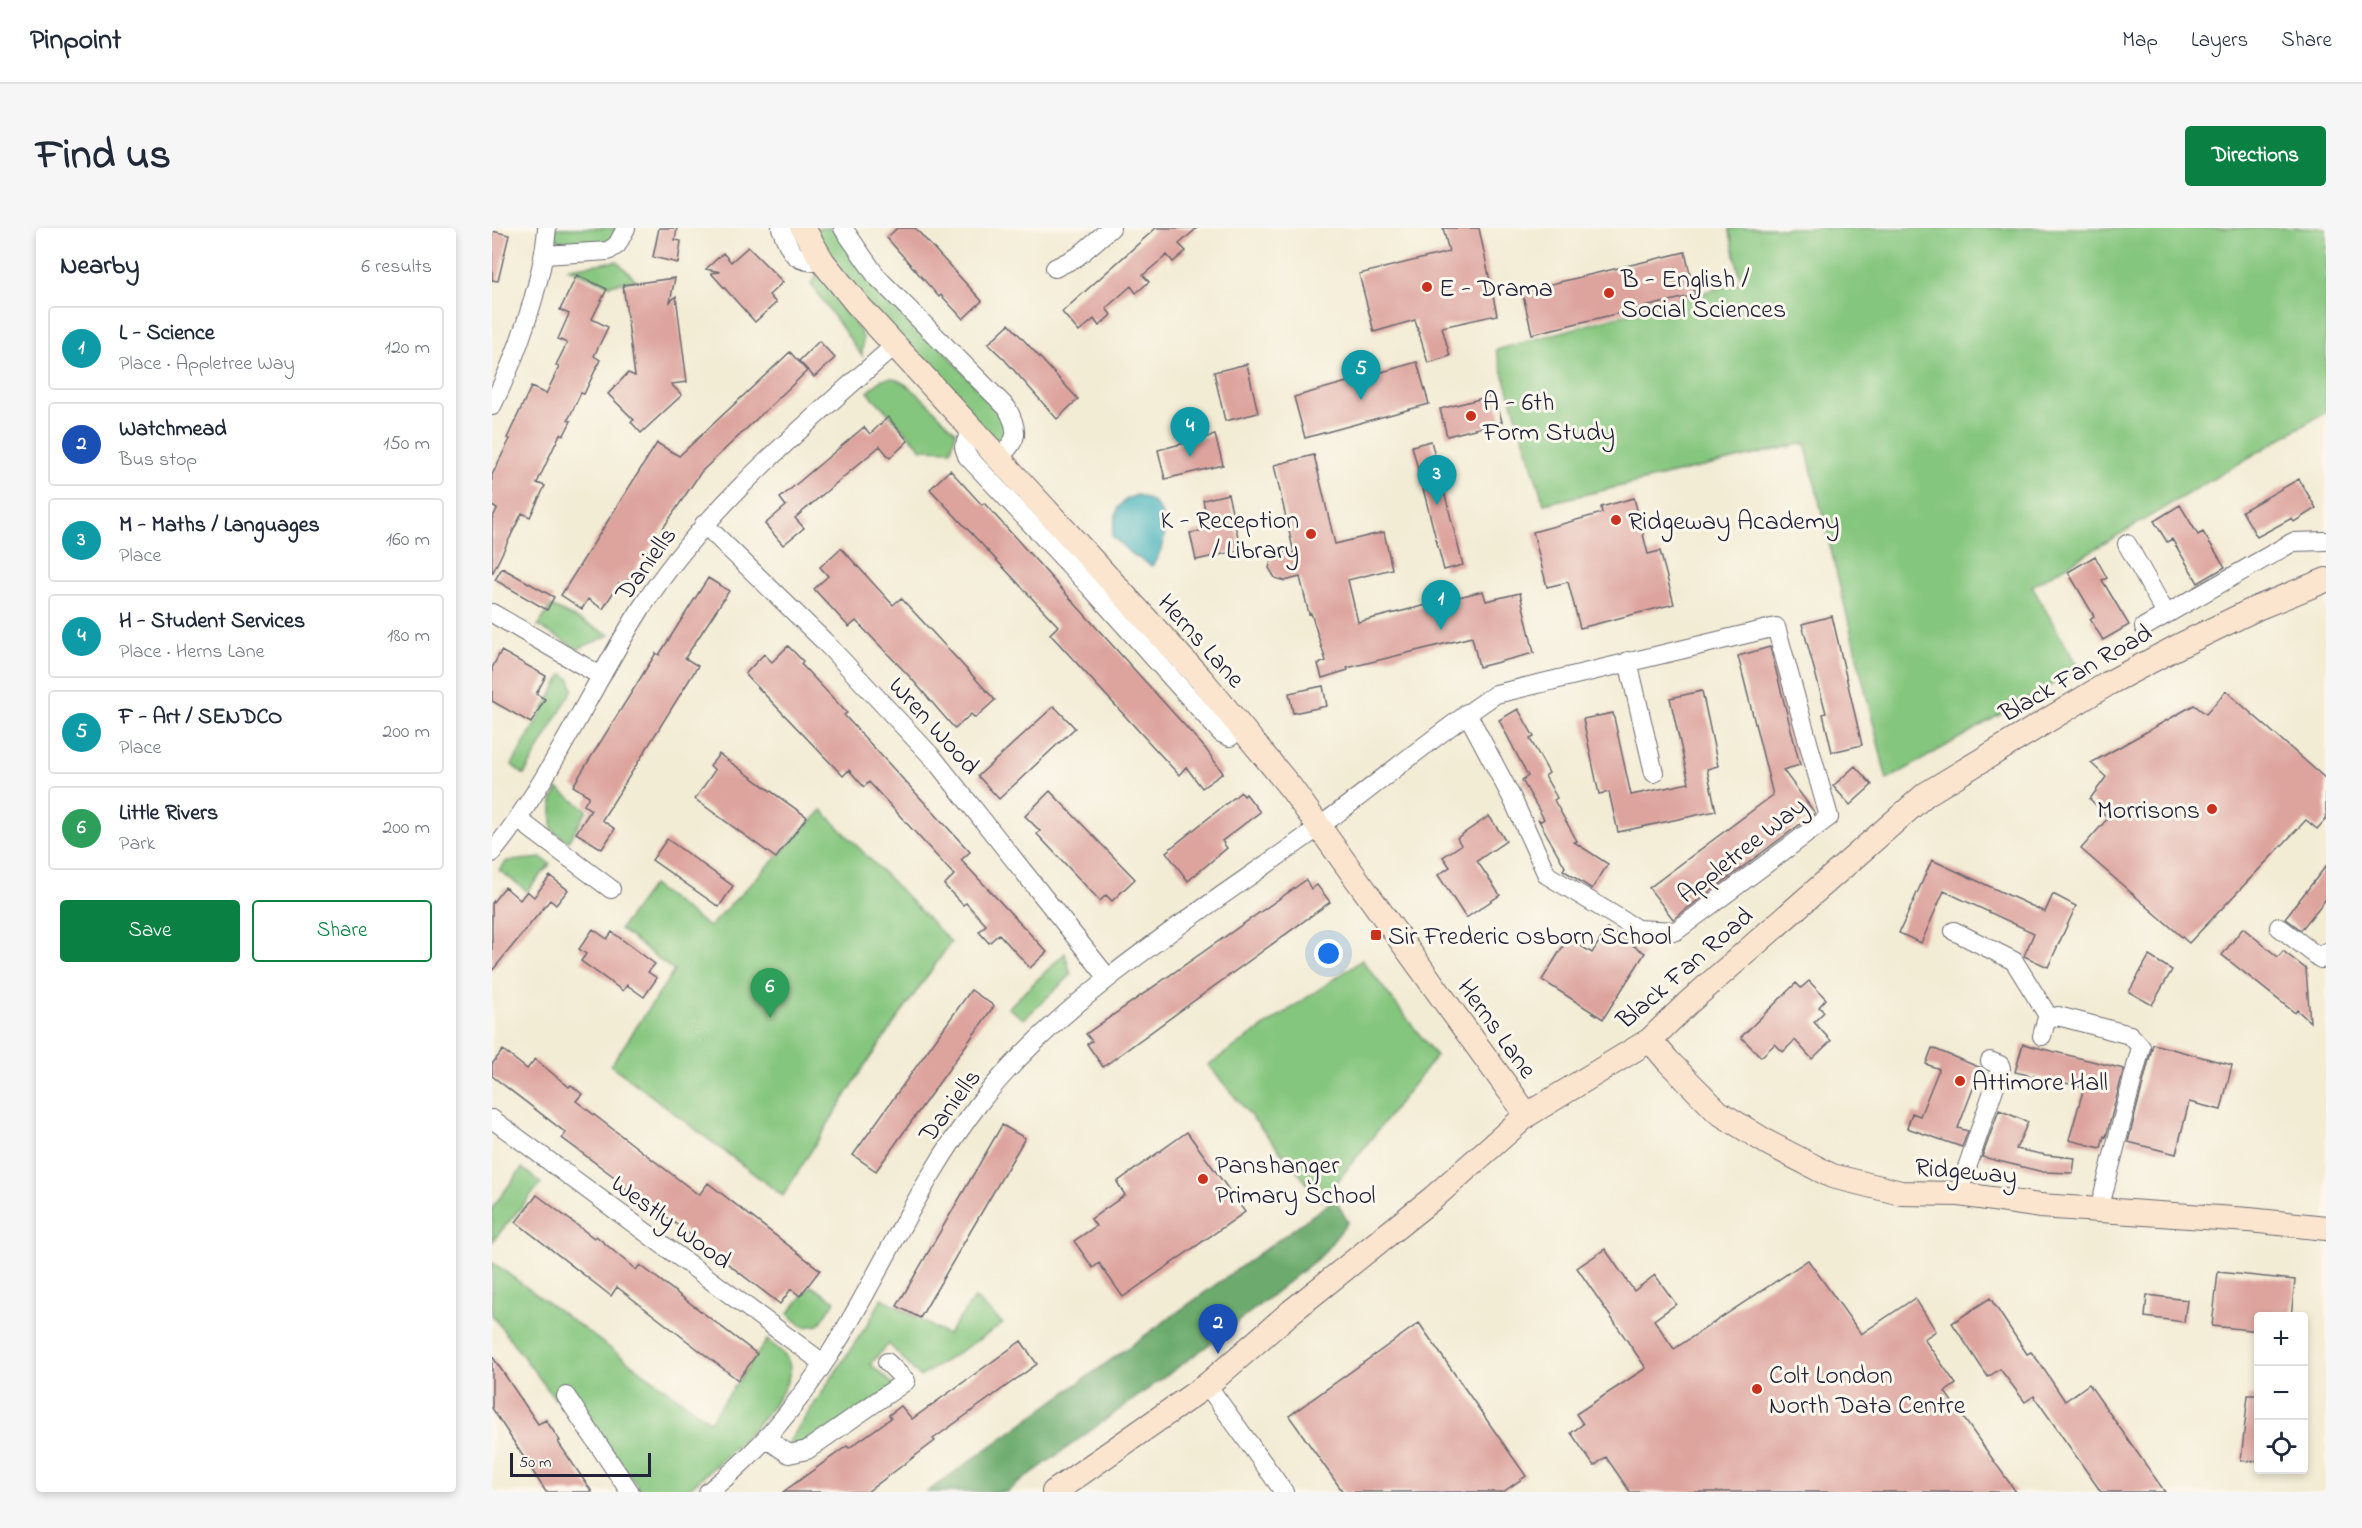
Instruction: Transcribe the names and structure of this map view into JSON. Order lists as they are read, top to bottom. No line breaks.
{"streets":{"street":["Daniells","Herns Lane","Black Fan Road","Wren Wood","Appletree Way","Ridgeway","Westly Wood"]},"crossings":[["Daniells","Herns Lane"],["Daniells","Wren Wood"],["Daniells","Appletree Way"],["Daniells","Westly Wood"],["Herns Lane","Black Fan Road"],["Herns Lane","Appletree Way"],["Black Fan Road","Ridgeway"]],"places":{"other":["E - Drama","B - English / Social Sciences","A - 6th Form Study","Ridgeway Academy","K - Reception / Library","Morrisons","Attimore Hall","Panshanger Primary School","Colt London North Data Centre"],"transit":["Sir Frederic Osborn School"]},"scale_bar":"50 m","page":{"header":"Pinpoint","nav":["Map","Layers","Share"],"title":"Find us","buttons":["Directions",["Save","Share"]],"heading":["Nearby","6 results"],"list":[{"mark":"1","name":"L - Science","note":"Place · Appletree Way","value":"120 m"},{"mark":"2","name":"Watchmead","note":"Bus stop","value":"150 m"},{"mark":"3","name":"M - Maths / Languages","note":"Place","value":"160 m"},{"mark":"4","name":"H - Student Services","note":"Place · Herns Lane","value":"180 m"},{"mark":"5","name":"F - Art / SENDCO","note":"Place","value":"200 m"},{"mark":"6","name":"Little Rivers","note":"Park","value":"200 m"}],"pins":["5","4","3","1","6","2"],"map_buttons":["+","−"],"scale":"50 m"}}
